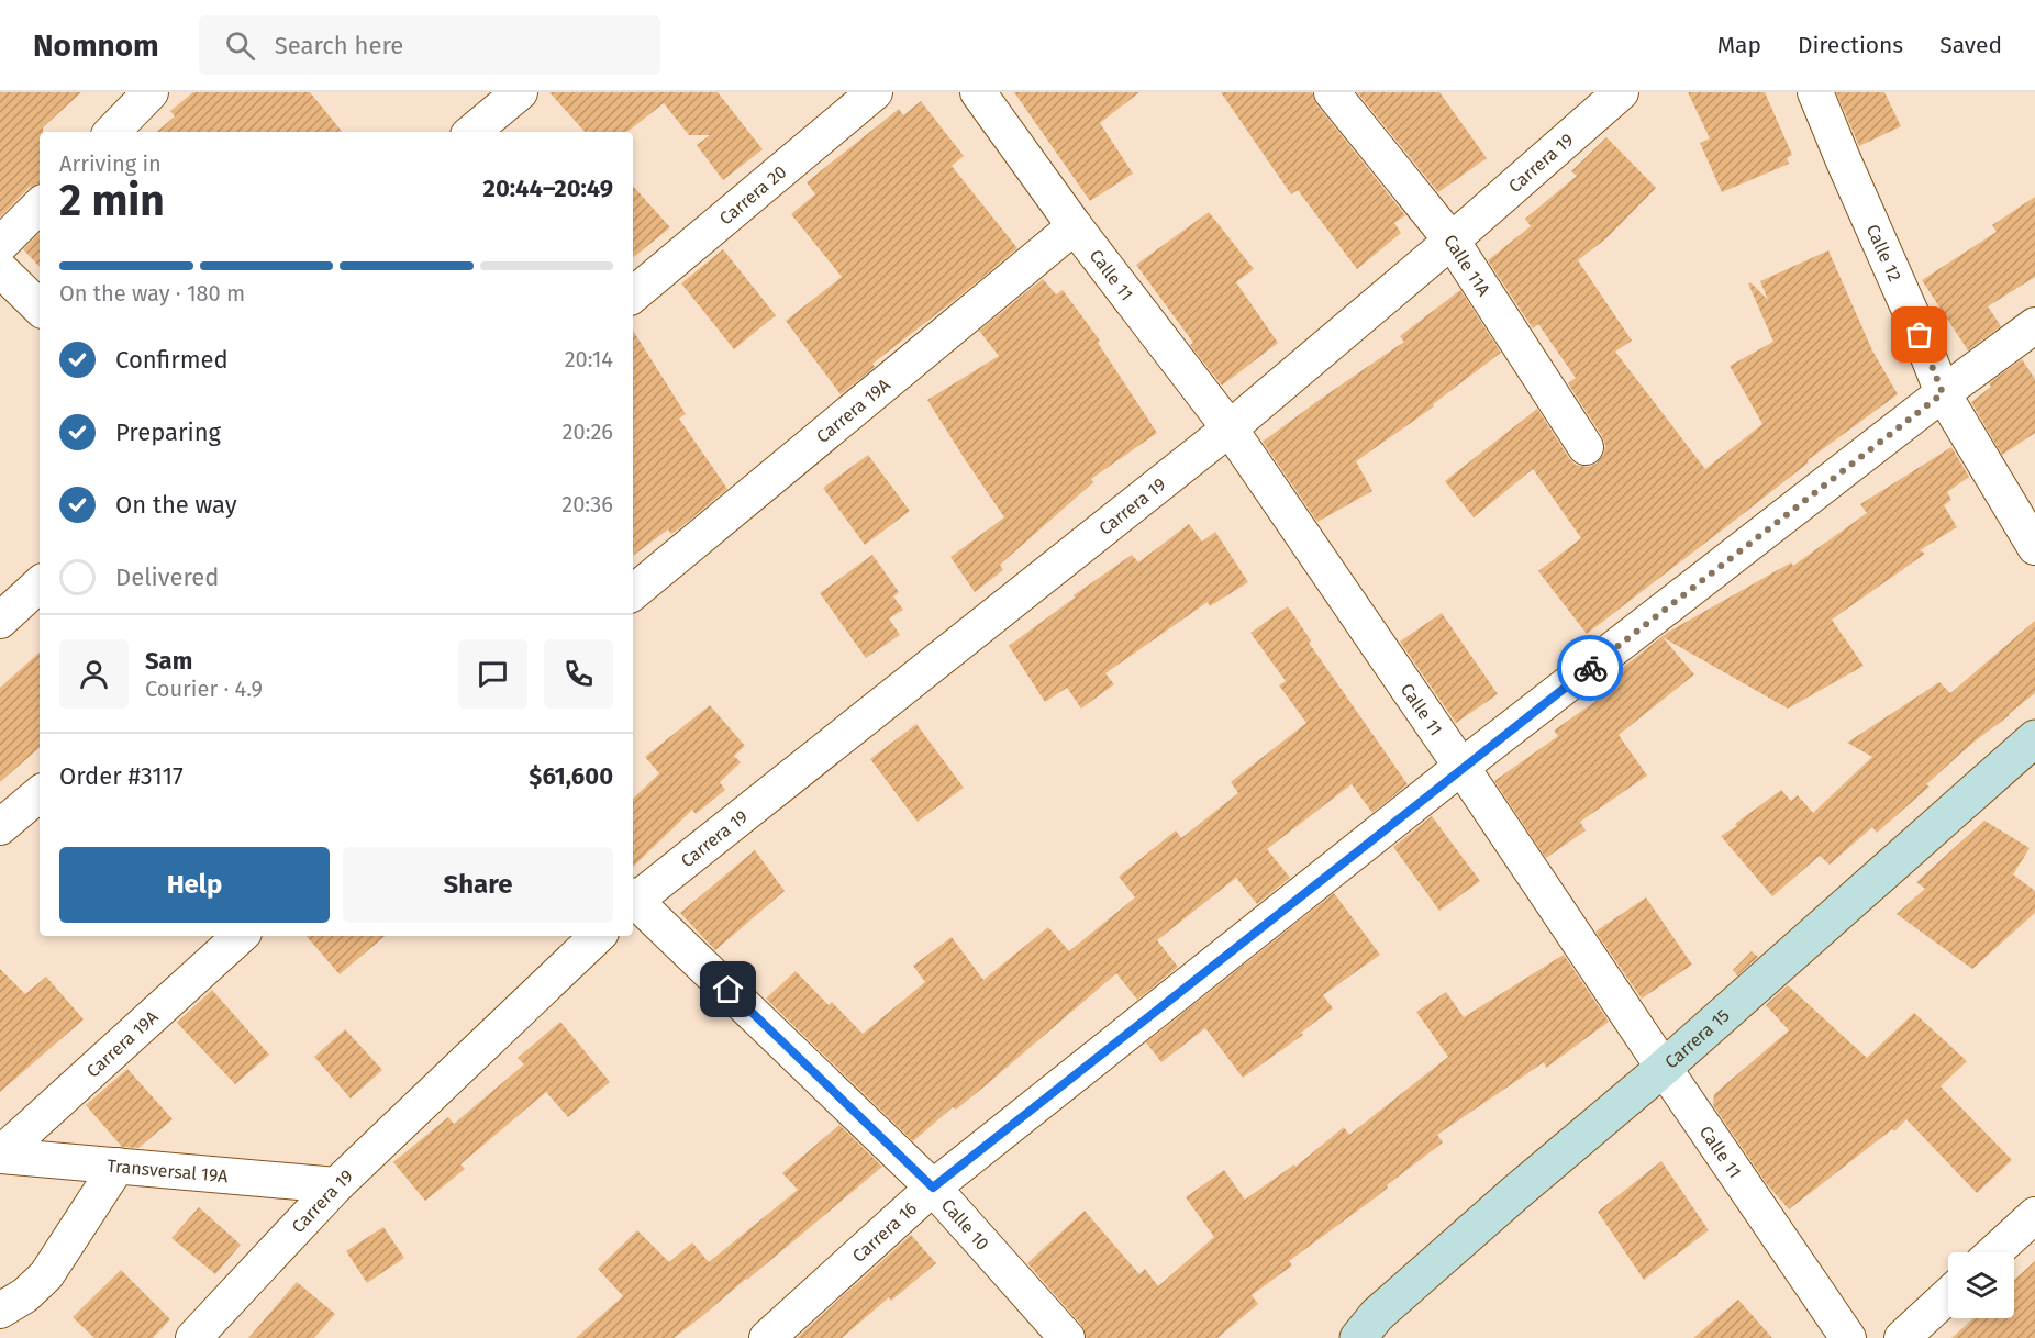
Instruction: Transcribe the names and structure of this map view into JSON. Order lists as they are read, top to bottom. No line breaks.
{"streets":{"street":["Carrera 19","Carrera 20","Calle 12","Calle 11A","Calle 11","Carrera 19A","Carrera 15","Transversal 19A","Calle 10","Carrera 16"]},"crossings":[["Carrera 19","Calle 11A"],["Carrera 19","Calle 11"],["Carrera 19","Transversal 19A"],["Calle 12","Carrera 16"],["Calle 11","Carrera 19A"],["Calle 11","Carrera 15"],["Calle 11","Carrera 16"],["Carrera 19A","Transversal 19A"],["Calle 10","Carrera 16"]],"page":{"header":"Nomnom","search":"Search here","nav":["Map","Directions","Saved"],"heading":["2 min","Arriving in","20:44–20:49"],"panel":["Sam","Courier · 4.9","Order #3117","$61,600"],"bar":"On the way · 180 m","list":[["Confirmed","20:14"],["Preparing","20:26"],["On the way","20:36"],"Delivered"],"buttons":["Help","Share"]}}
